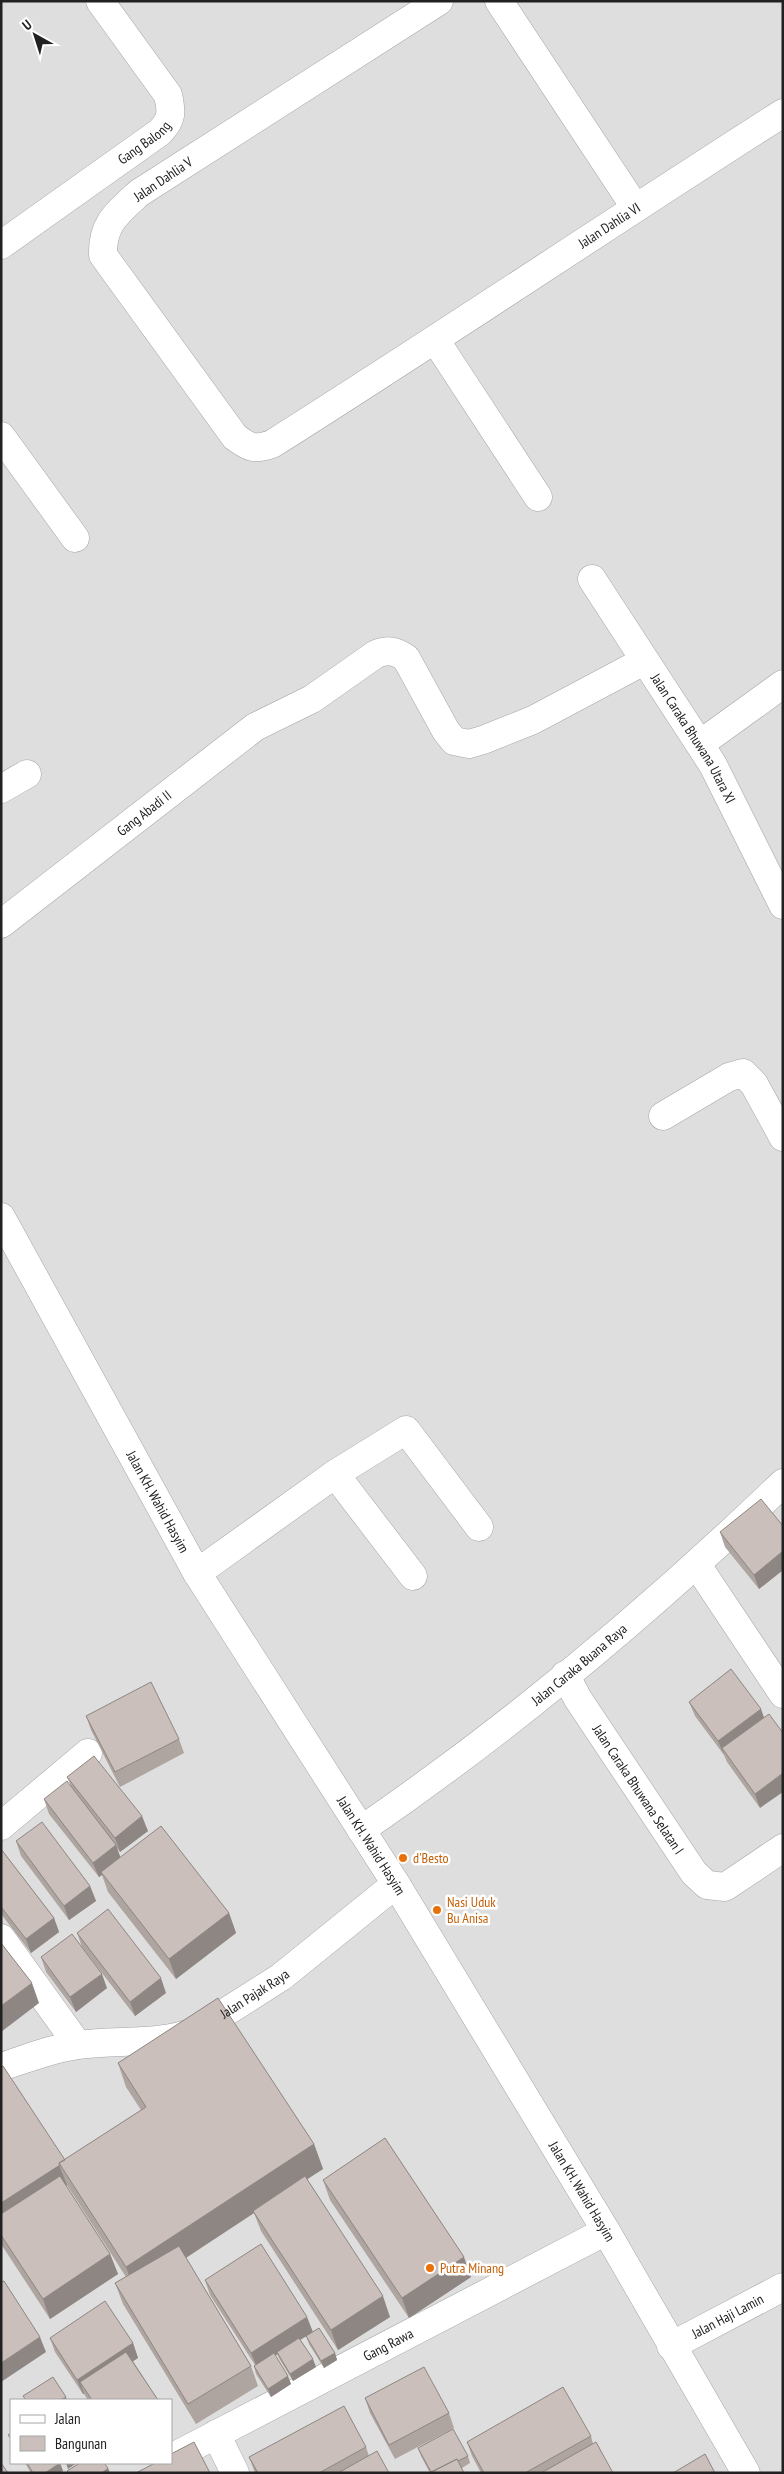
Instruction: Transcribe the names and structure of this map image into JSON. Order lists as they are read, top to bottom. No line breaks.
{"streets":{"street":["Gang Balong","Jalan Dahlia V","Jalan Dahlia VI","Jalan Caraka Bhuwana Utara XI","Gang Abadi II","Jalan KH. Wahid Hasyim","Jalan Caraka Buana Raya","Jalan Caraka Bhuwana Selatan I","Jalan Pajak Raya","Jalan Haji Lamin","Gang Rawa"]},"crossings":[["Jalan Dahlia V","Jalan Dahlia VI"],["Jalan Caraka Bhuwana Utara XI","Gang Abadi II"],["Jalan KH. Wahid Hasyim","Jalan Caraka Buana Raya"],["Jalan KH. Wahid Hasyim","Jalan Pajak Raya"],["Jalan KH. Wahid Hasyim","Jalan Haji Lamin"],["Jalan KH. Wahid Hasyim","Gang Rawa"],["Jalan Caraka Buana Raya","Jalan Caraka Bhuwana Selatan I"]],"places":["d'Besto","Nasi Uduk Bu Anisa","Putra Minang"],"legend":["Jalan","Bangunan"],"north":"top left"}
